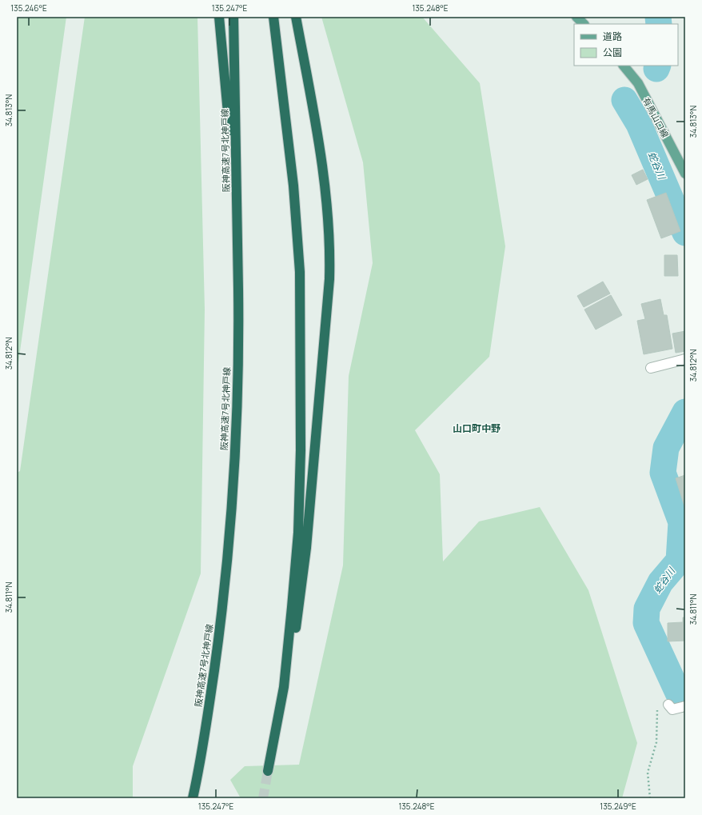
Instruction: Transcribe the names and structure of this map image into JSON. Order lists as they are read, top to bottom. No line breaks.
{"streets":{"highway":["阪神高速7号北神戸線"],"main road":["有馬山口線"]},"districts":["山口町中野"],"water":["蛇谷川"],"legend":["道路","公園"],"coordinates":["135.246°E","135.247°E","135.248°E","34.813°N","34.812°N","34.811°N","135.249°E"]}
